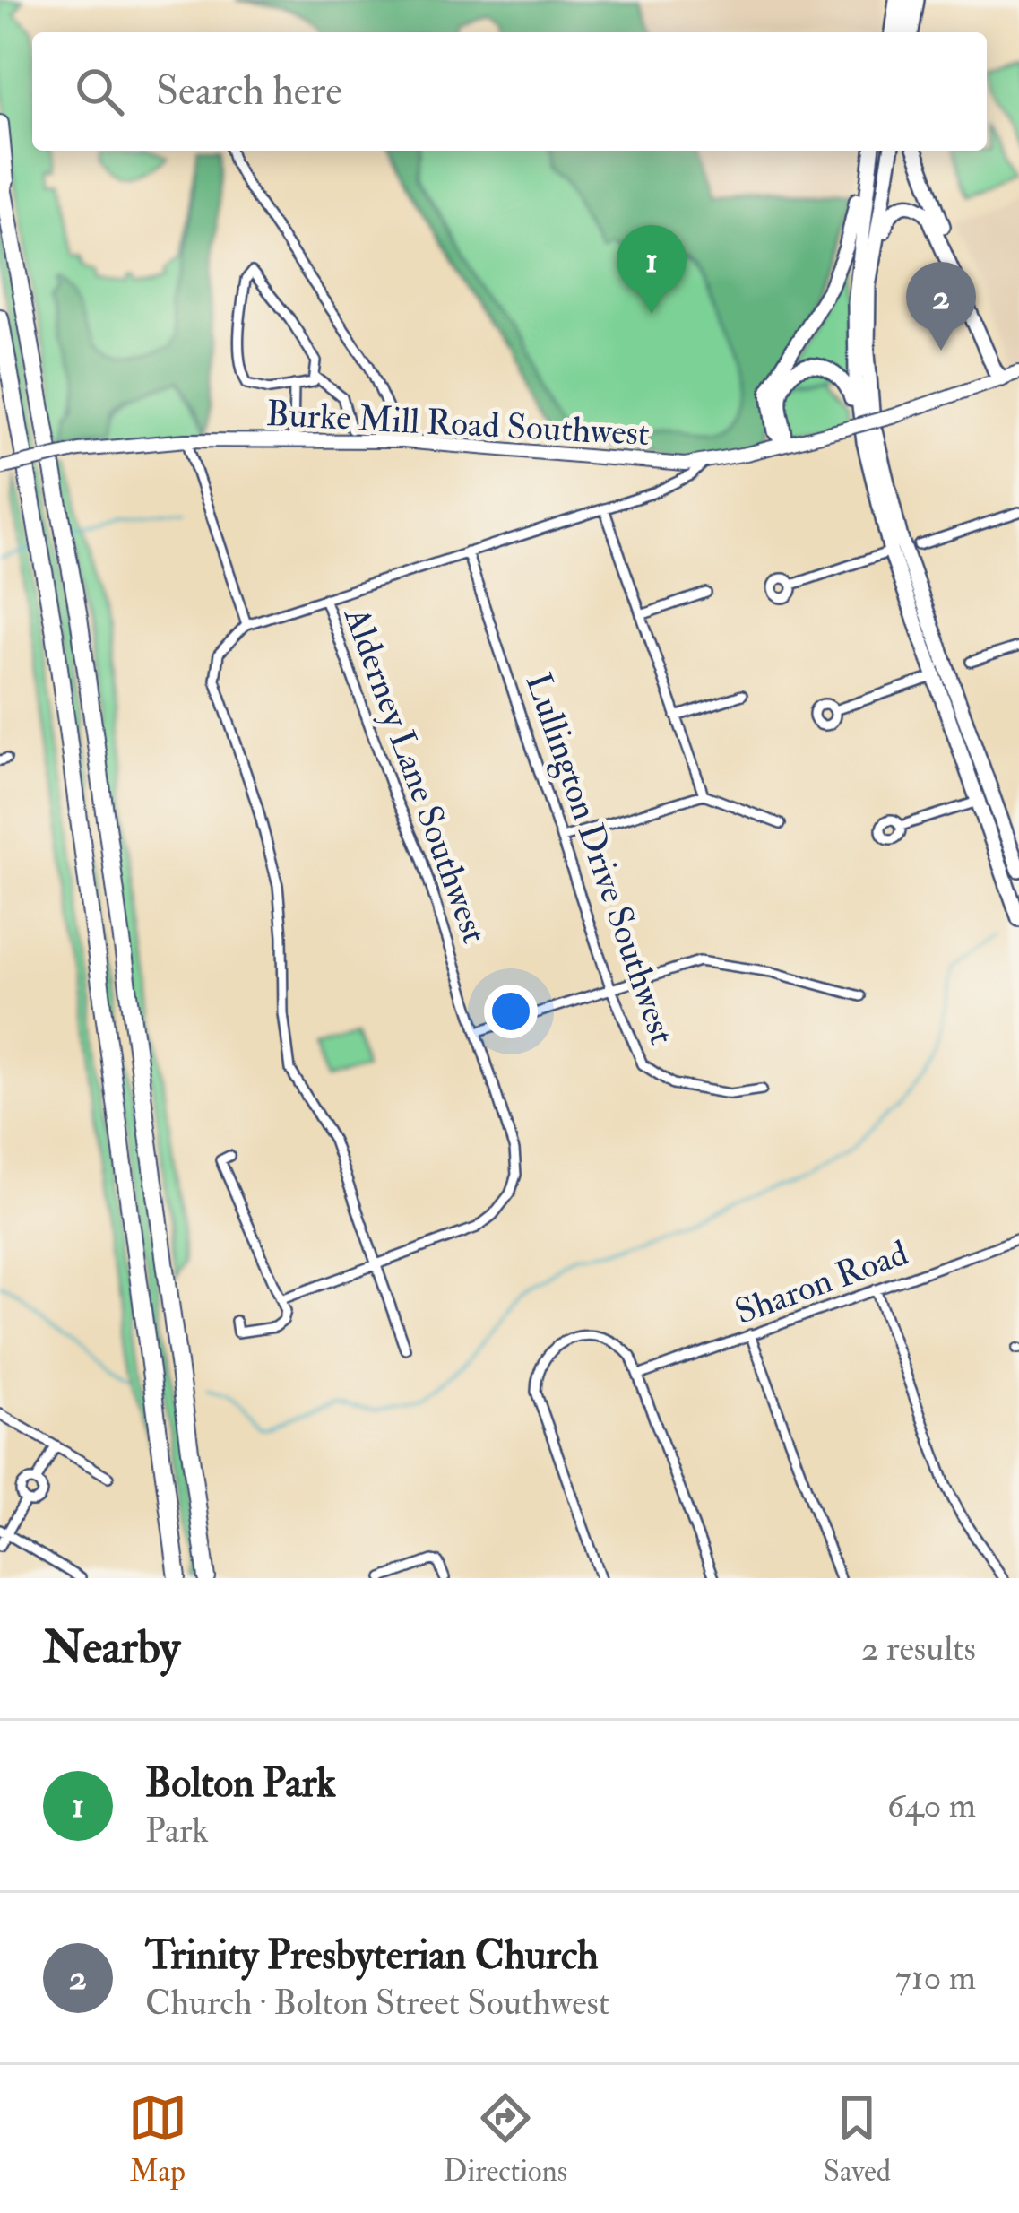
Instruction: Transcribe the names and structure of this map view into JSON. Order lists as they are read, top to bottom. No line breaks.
{"streets":{"street":["Burke Mill Road Southwest","Alderney Lane Southwest","Lullington Drive Southwest","Sharon Road"]},"page":{"search":"Search here","pins":["1","2"],"heading":["Nearby","2 results"],"list":[{"mark":"1","name":"Bolton Park","note":"Park","value":"640 m"},{"mark":"2","name":"Trinity Presbyterian Church","note":"Church · Bolton Street Southwest","value":"710 m"}],"nav":["Map","Directions","Saved"]}}
